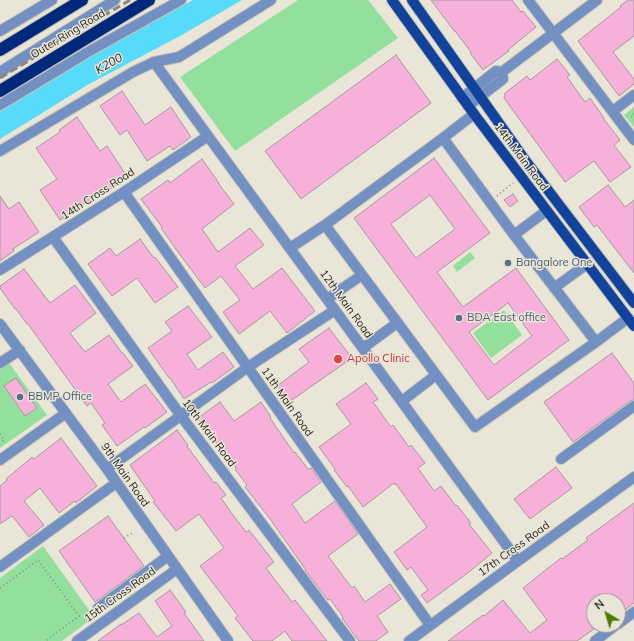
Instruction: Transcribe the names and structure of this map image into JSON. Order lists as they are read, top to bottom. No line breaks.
{"streets":{"highway":["Outer Ring Road"],"main road":["14th Main Road"],"street":["14th Cross Road","12th Main Road","11th Main Road","10th Main Road","9th Main Road","17th Cross Road","15th Cross Road"]},"crossings":[["14th Cross Road","12th Main Road"],["14th Cross Road","11th Main Road"],["14th Cross Road","10th Main Road"],["12th Main Road","17th Cross Road"],["11th Main Road","17th Cross Road"],["9th Main Road","15th Cross Road"]],"water":["K200"],"places":["Bangalore One","BDA East office","Apollo Clinic","BBMP Office"],"north":"top left"}
